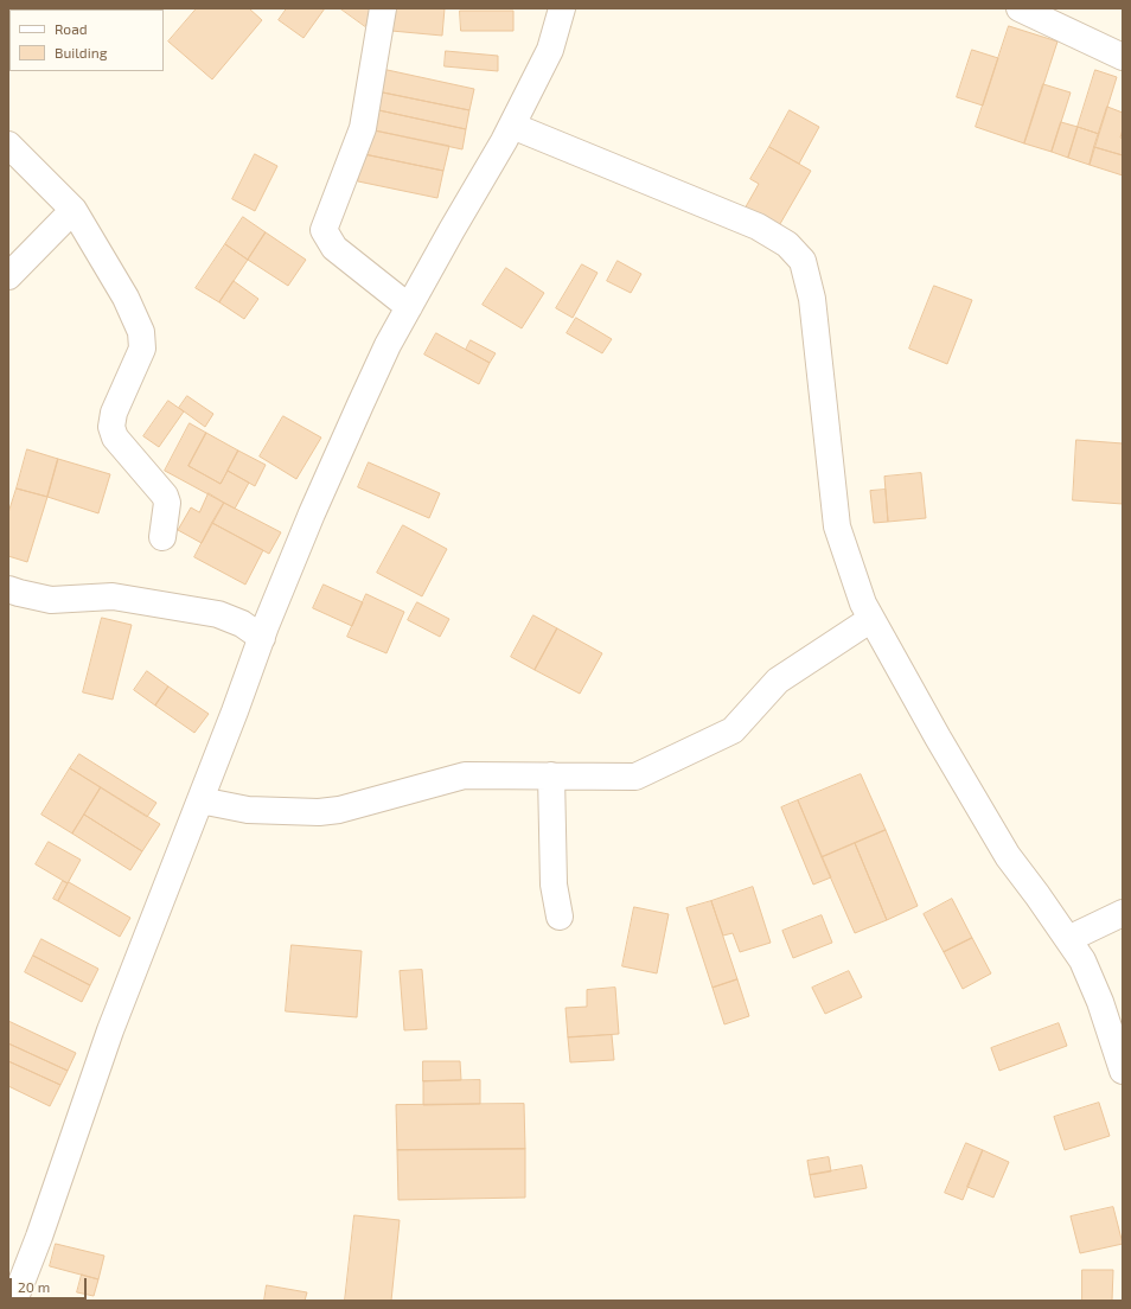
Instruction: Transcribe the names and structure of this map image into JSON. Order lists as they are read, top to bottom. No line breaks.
{"legend":["Road","Building"],"scale_bar":"20 m"}
